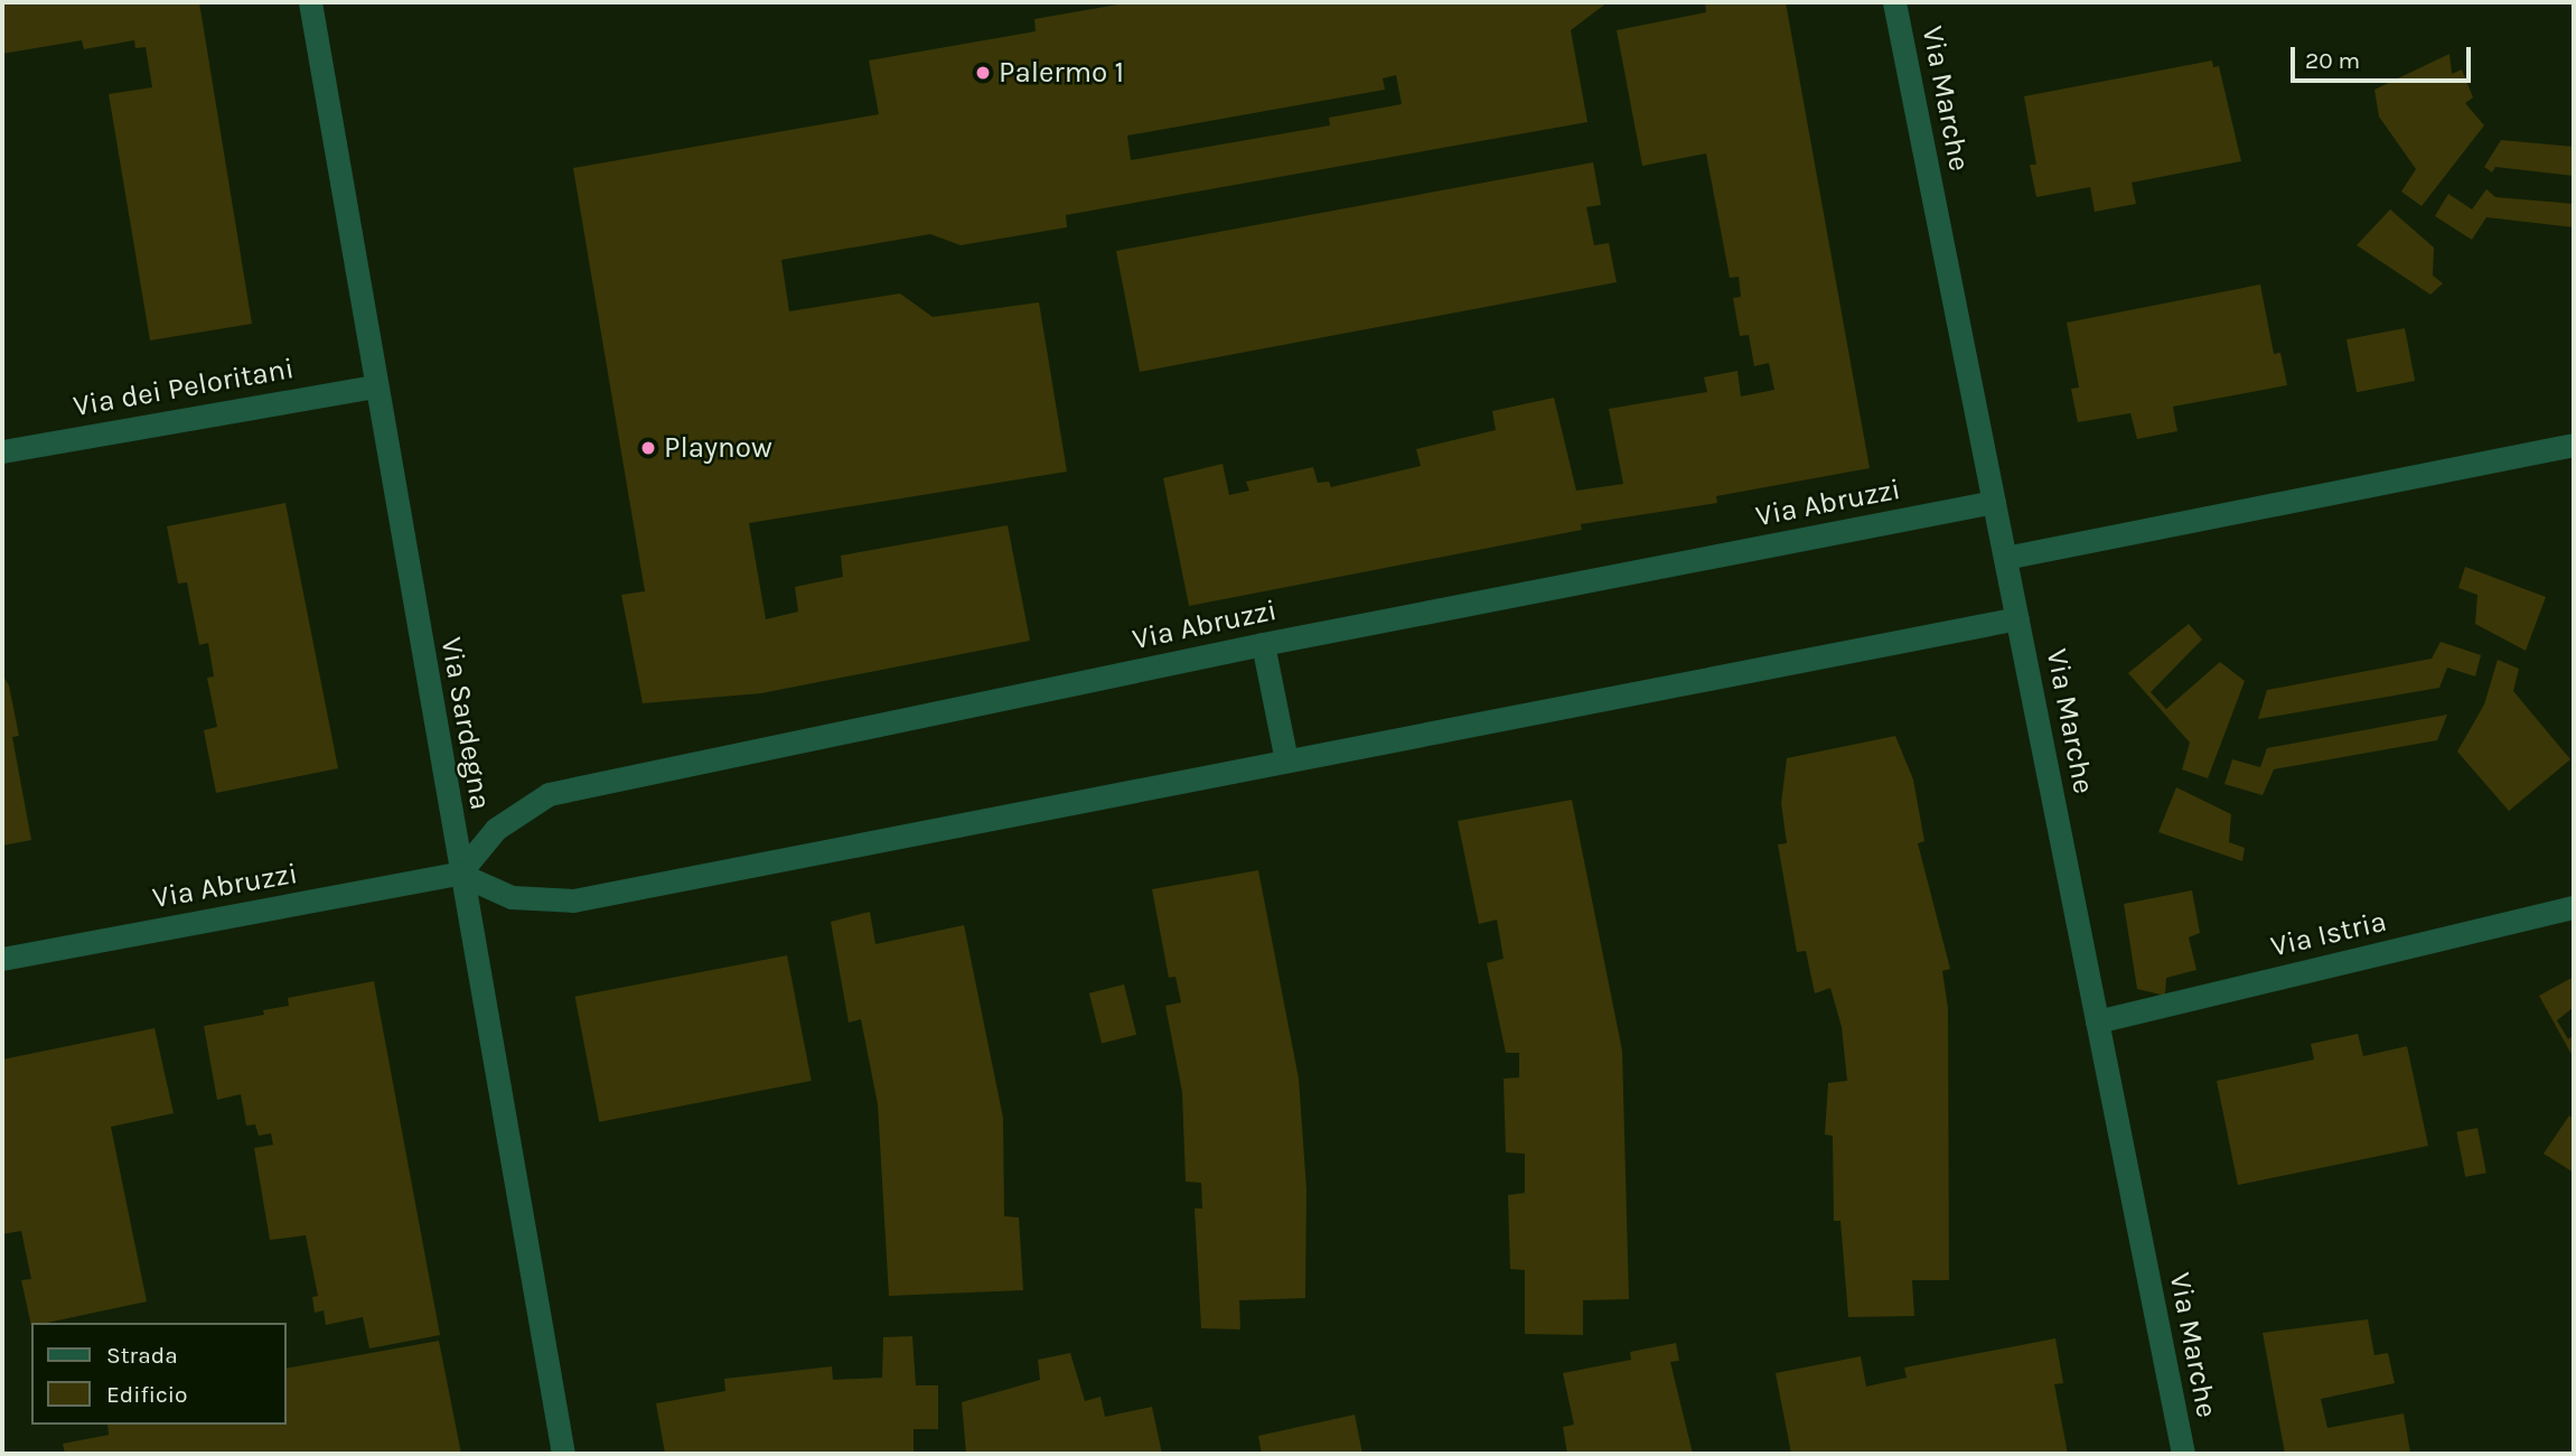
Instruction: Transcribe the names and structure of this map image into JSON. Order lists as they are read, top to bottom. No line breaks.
{"streets":{"street":["Via Marche","Via dei Peloritani","Via Abruzzi","Via Sardegna","Via Istria"]},"crossings":[["Via Marche","Via Abruzzi"],["Via Marche","Via Istria"],["Via dei Peloritani","Via Sardegna"],["Via Abruzzi","Via Sardegna"]],"places":["Palermo 1","Playnow"],"legend":["Strada","Edificio"],"scale_bar":"20 m"}
